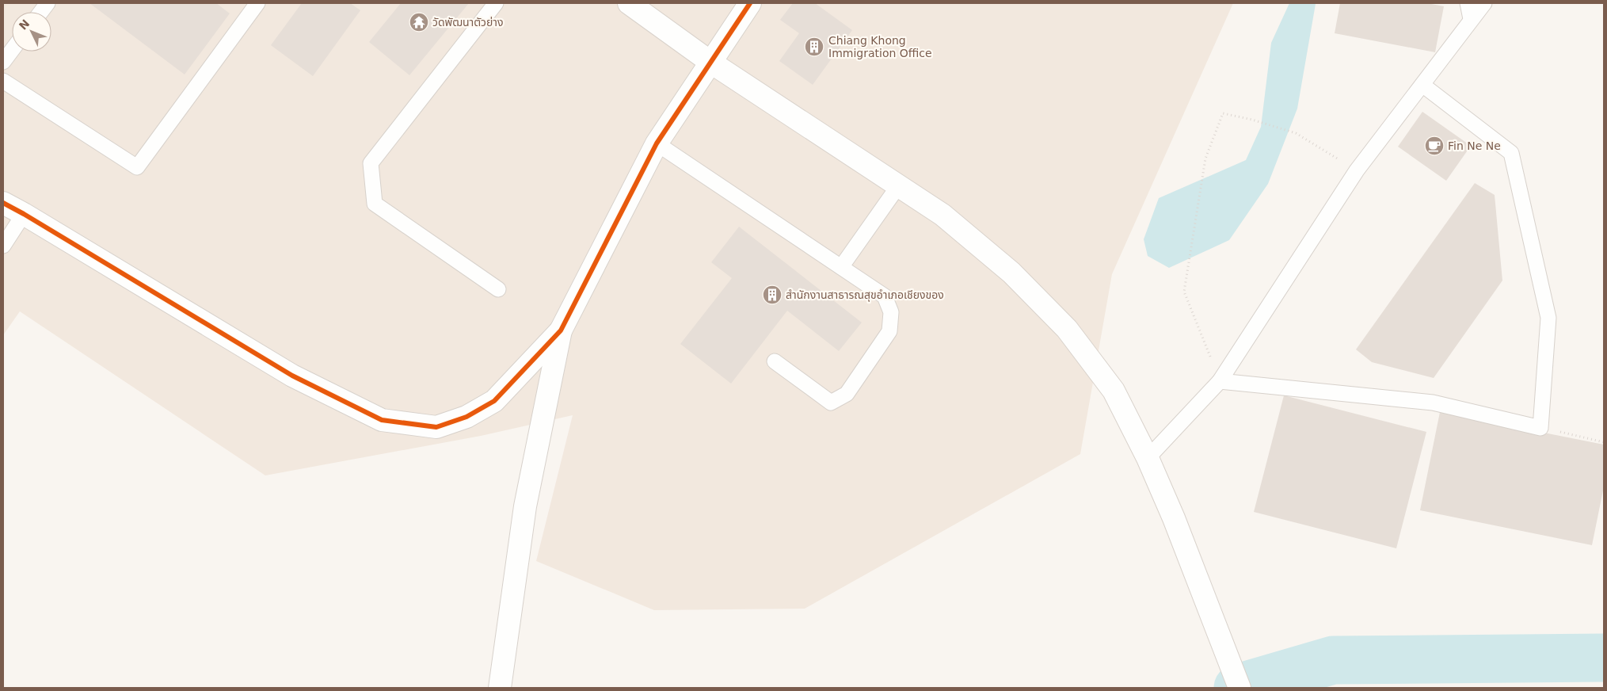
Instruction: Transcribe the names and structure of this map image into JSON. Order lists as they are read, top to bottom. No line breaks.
{"places":{"temple":["วัดพัฒนาตัวย่าง"],"building":["Chiang Khong Immigration Office","สำนักงานสาธารณสุขอำเภอเชียงของ"],"cafe":["Fin Ne Ne"]},"north":"top left"}
